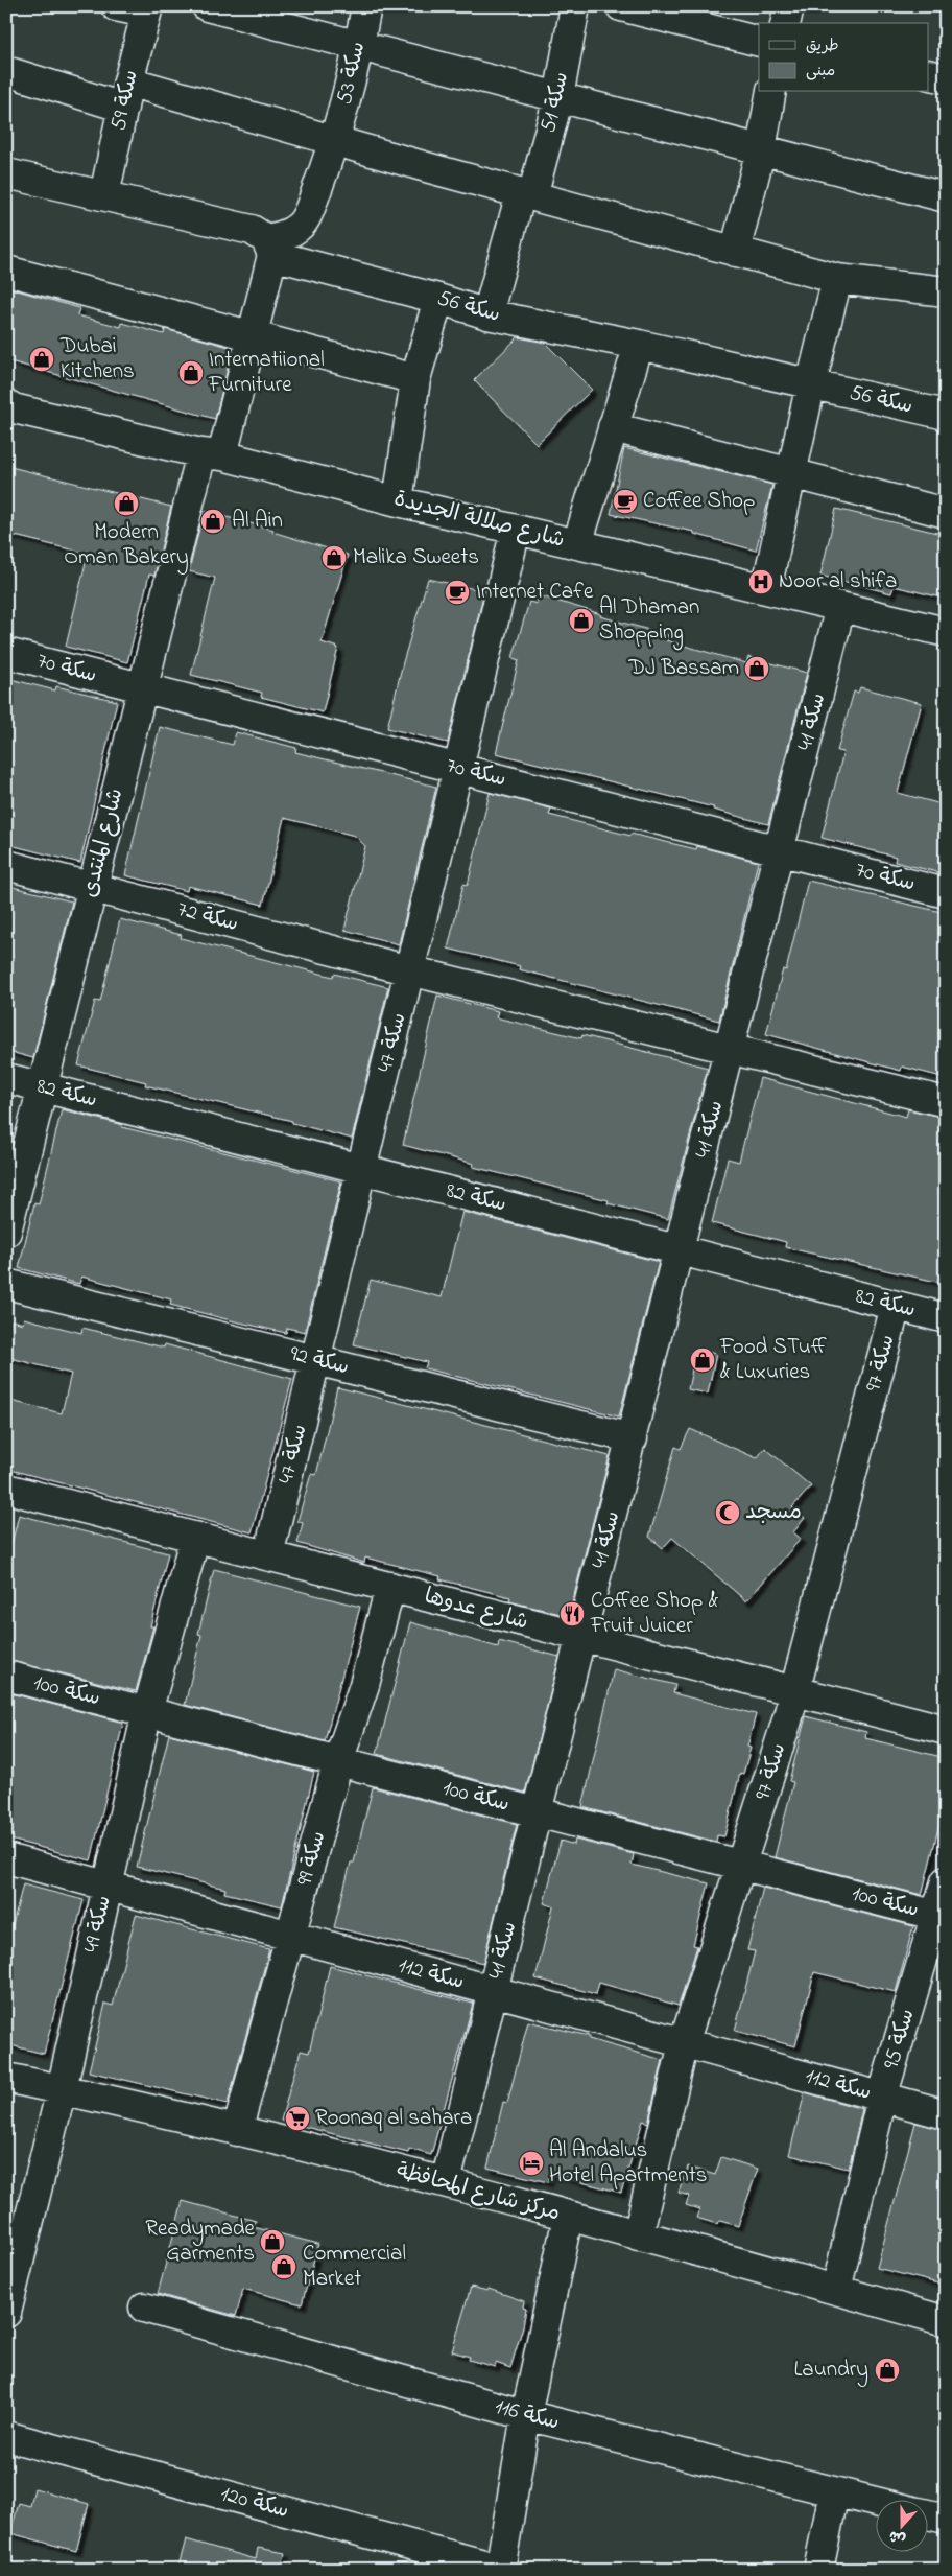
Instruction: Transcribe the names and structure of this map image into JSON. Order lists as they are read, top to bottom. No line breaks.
{"streets":{"street":["سكة 53","سكة 59","سكة 51","سكة 56","شارع صلالة الجديدة","سكة 70","سكة 41","شارع المنتدى","سكة 72","سكة 47","سكة 82","سكة 92","سكة 97","شارع عدوها","سكة 100","سكة 99","سكة 49","سكة 112","سكة 95","مركز شارع المحافظة","سكة 116","سكة 120"]},"crossings":[["سكة 53","سكة 56"],["سكة 53","شارع المنتدى"],["سكة 59","سكة 56"],["سكة 51","سكة 56"],["سكة 56","شارع المنتدى"],["شارع صلالة الجديدة","سكة 41"],["شارع صلالة الجديدة","شارع المنتدى"],["شارع صلالة الجديدة","سكة 47"],["سكة 70","سكة 41"],["سكة 70","شارع المنتدى"],["سكة 70","سكة 47"],["سكة 41","سكة 82"],["سكة 41","سكة 92"],["سكة 41","شارع عدوها"],["سكة 41","سكة 100"],["سكة 41","سكة 112"],["سكة 41","مركز شارع المحافظة"],["شارع المنتدى","سكة 72"],["شارع المنتدى","سكة 82"],["سكة 72","سكة 47"],["سكة 47","سكة 82"],["سكة 47","سكة 92"],["سكة 47","شارع عدوها"],["سكة 82","سكة 97"],["سكة 97","شارع عدوها"],["سكة 97","سكة 100"],["سكة 97","سكة 112"],["سكة 97","مركز شارع المحافظة"],["شارع عدوها","سكة 99"],["شارع عدوها","سكة 49"],["سكة 100","سكة 99"],["سكة 100","سكة 49"],["سكة 100","سكة 95"],["سكة 99","سكة 112"],["سكة 99","مركز شارع المحافظة"],["سكة 49","سكة 112"],["سكة 49","مركز شارع المحافظة"],["سكة 112","سكة 95"],["سكة 95","مركز شارع المحافظة"]],"places":{"shop":["Dubai Kitchens","Internatiional Furniture","Modern Oman Bakery","Al Ain","Malika Sweets","Al Dhaman Shopping","DJ Bassam","Food STuff & Luxuries","Readymade Garments","Commercial Market","Laundry"],"cafe":["Coffee Shop","Internet Cafe"],"hospital":["Noor al shifa"],"mosque":["مسجد"],"restaurant":["Coffee Shop & Fruit Juicer"],"supermarket":["Roonaq al sahara"],"hotel":["Al Andalus Hotel Apartments"]},"legend":["طريق","مبنى"],"north":"bottom"}
